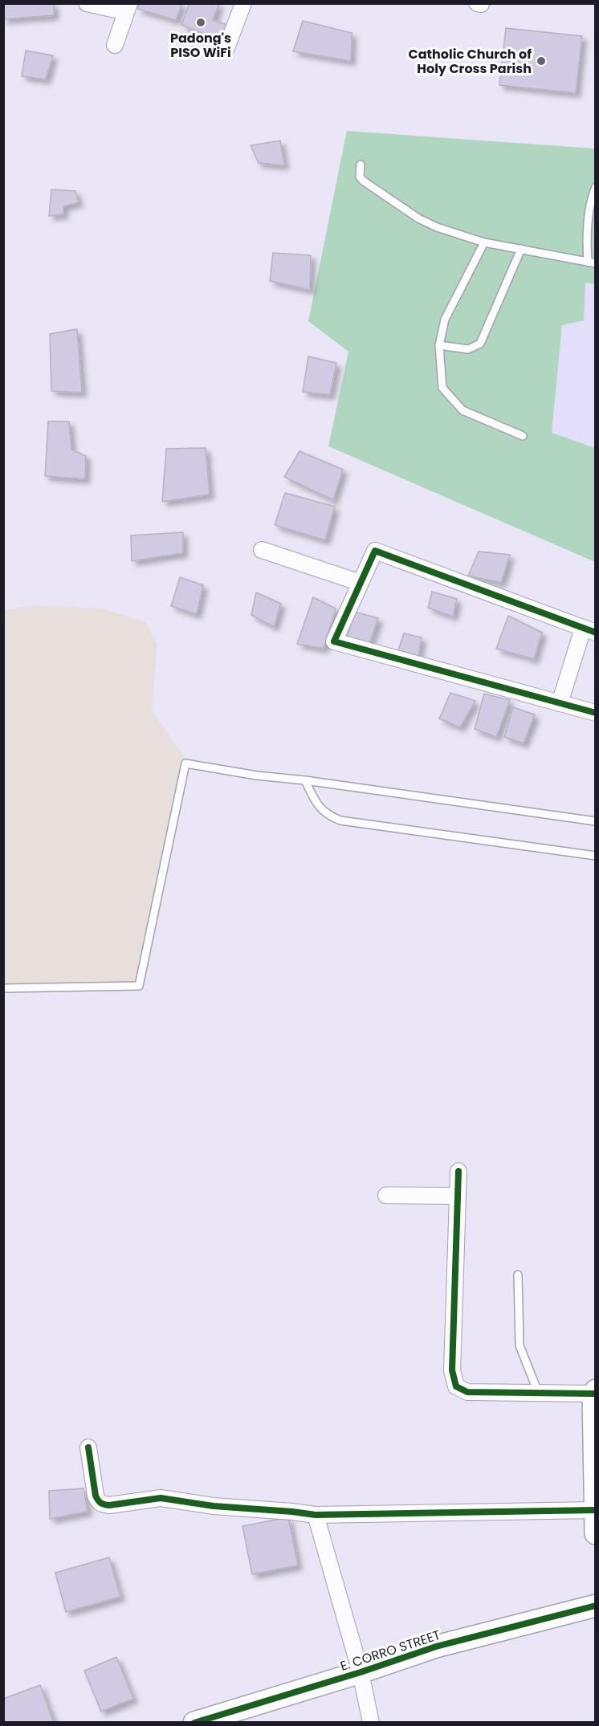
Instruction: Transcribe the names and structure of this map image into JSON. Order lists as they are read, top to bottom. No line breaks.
{"streets":{"street":["E. CORRO STREET"]},"places":["Padong's PISO WiFi","Catholic Church of Holy Cross Parish"]}
